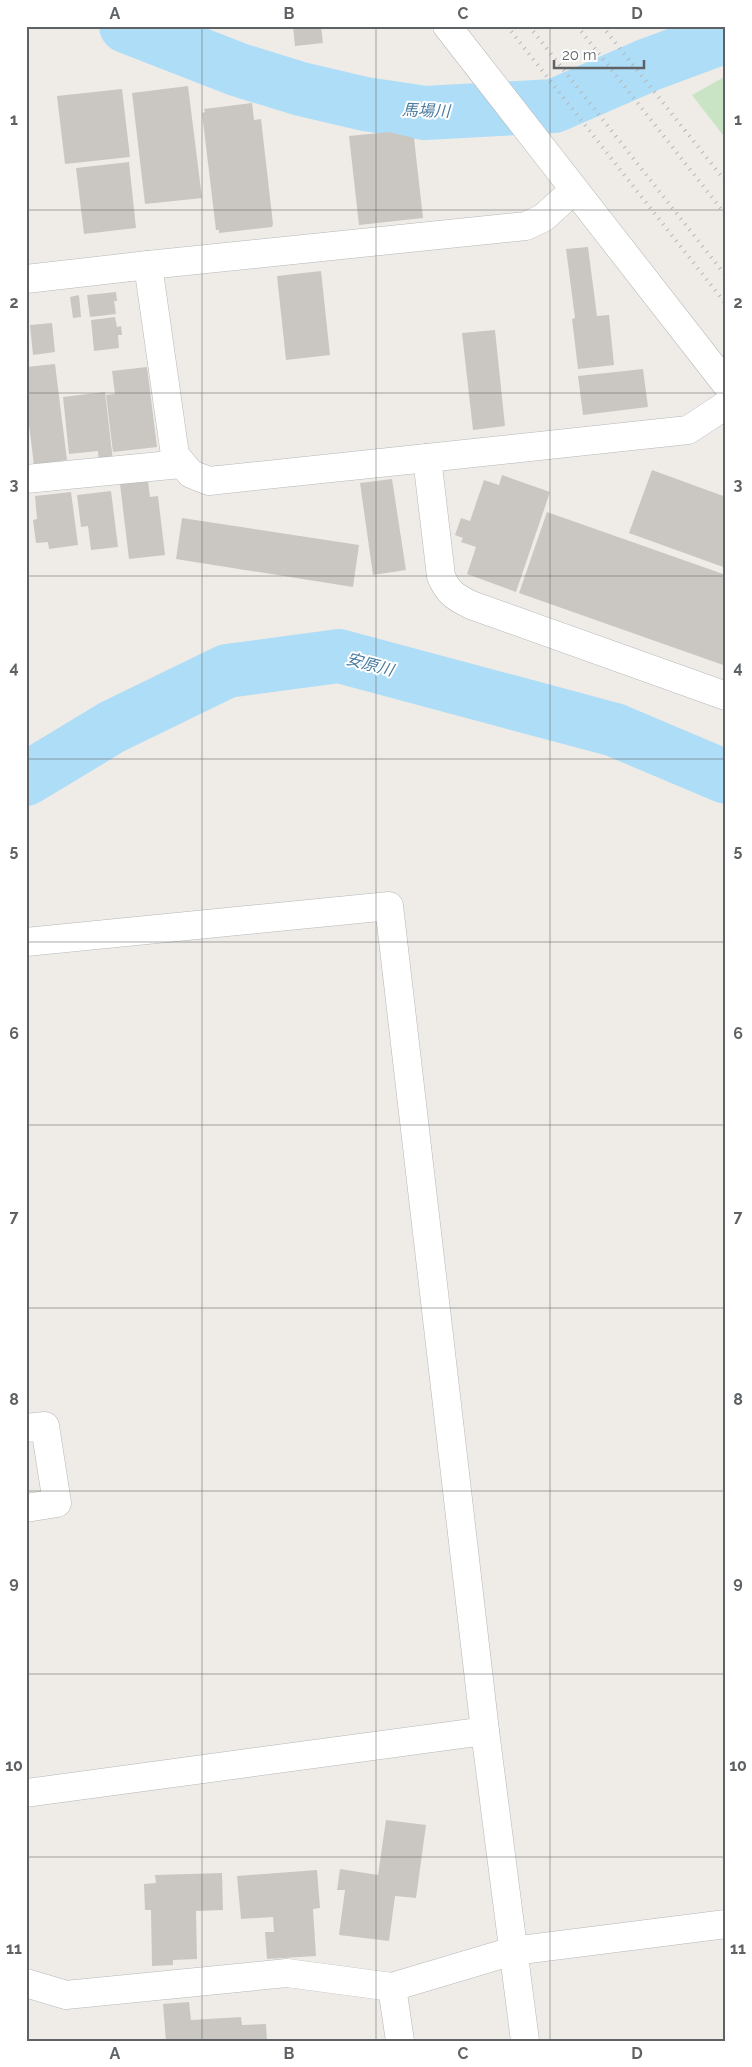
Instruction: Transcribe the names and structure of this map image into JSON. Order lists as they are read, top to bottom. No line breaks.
{"water":["馬場川","安原川"],"scale_bar":"20 m","grid":{"columns":["A","B","C","D"],"rows":["1","2","3","4","5","6","7","8","9","10","11"]}}
